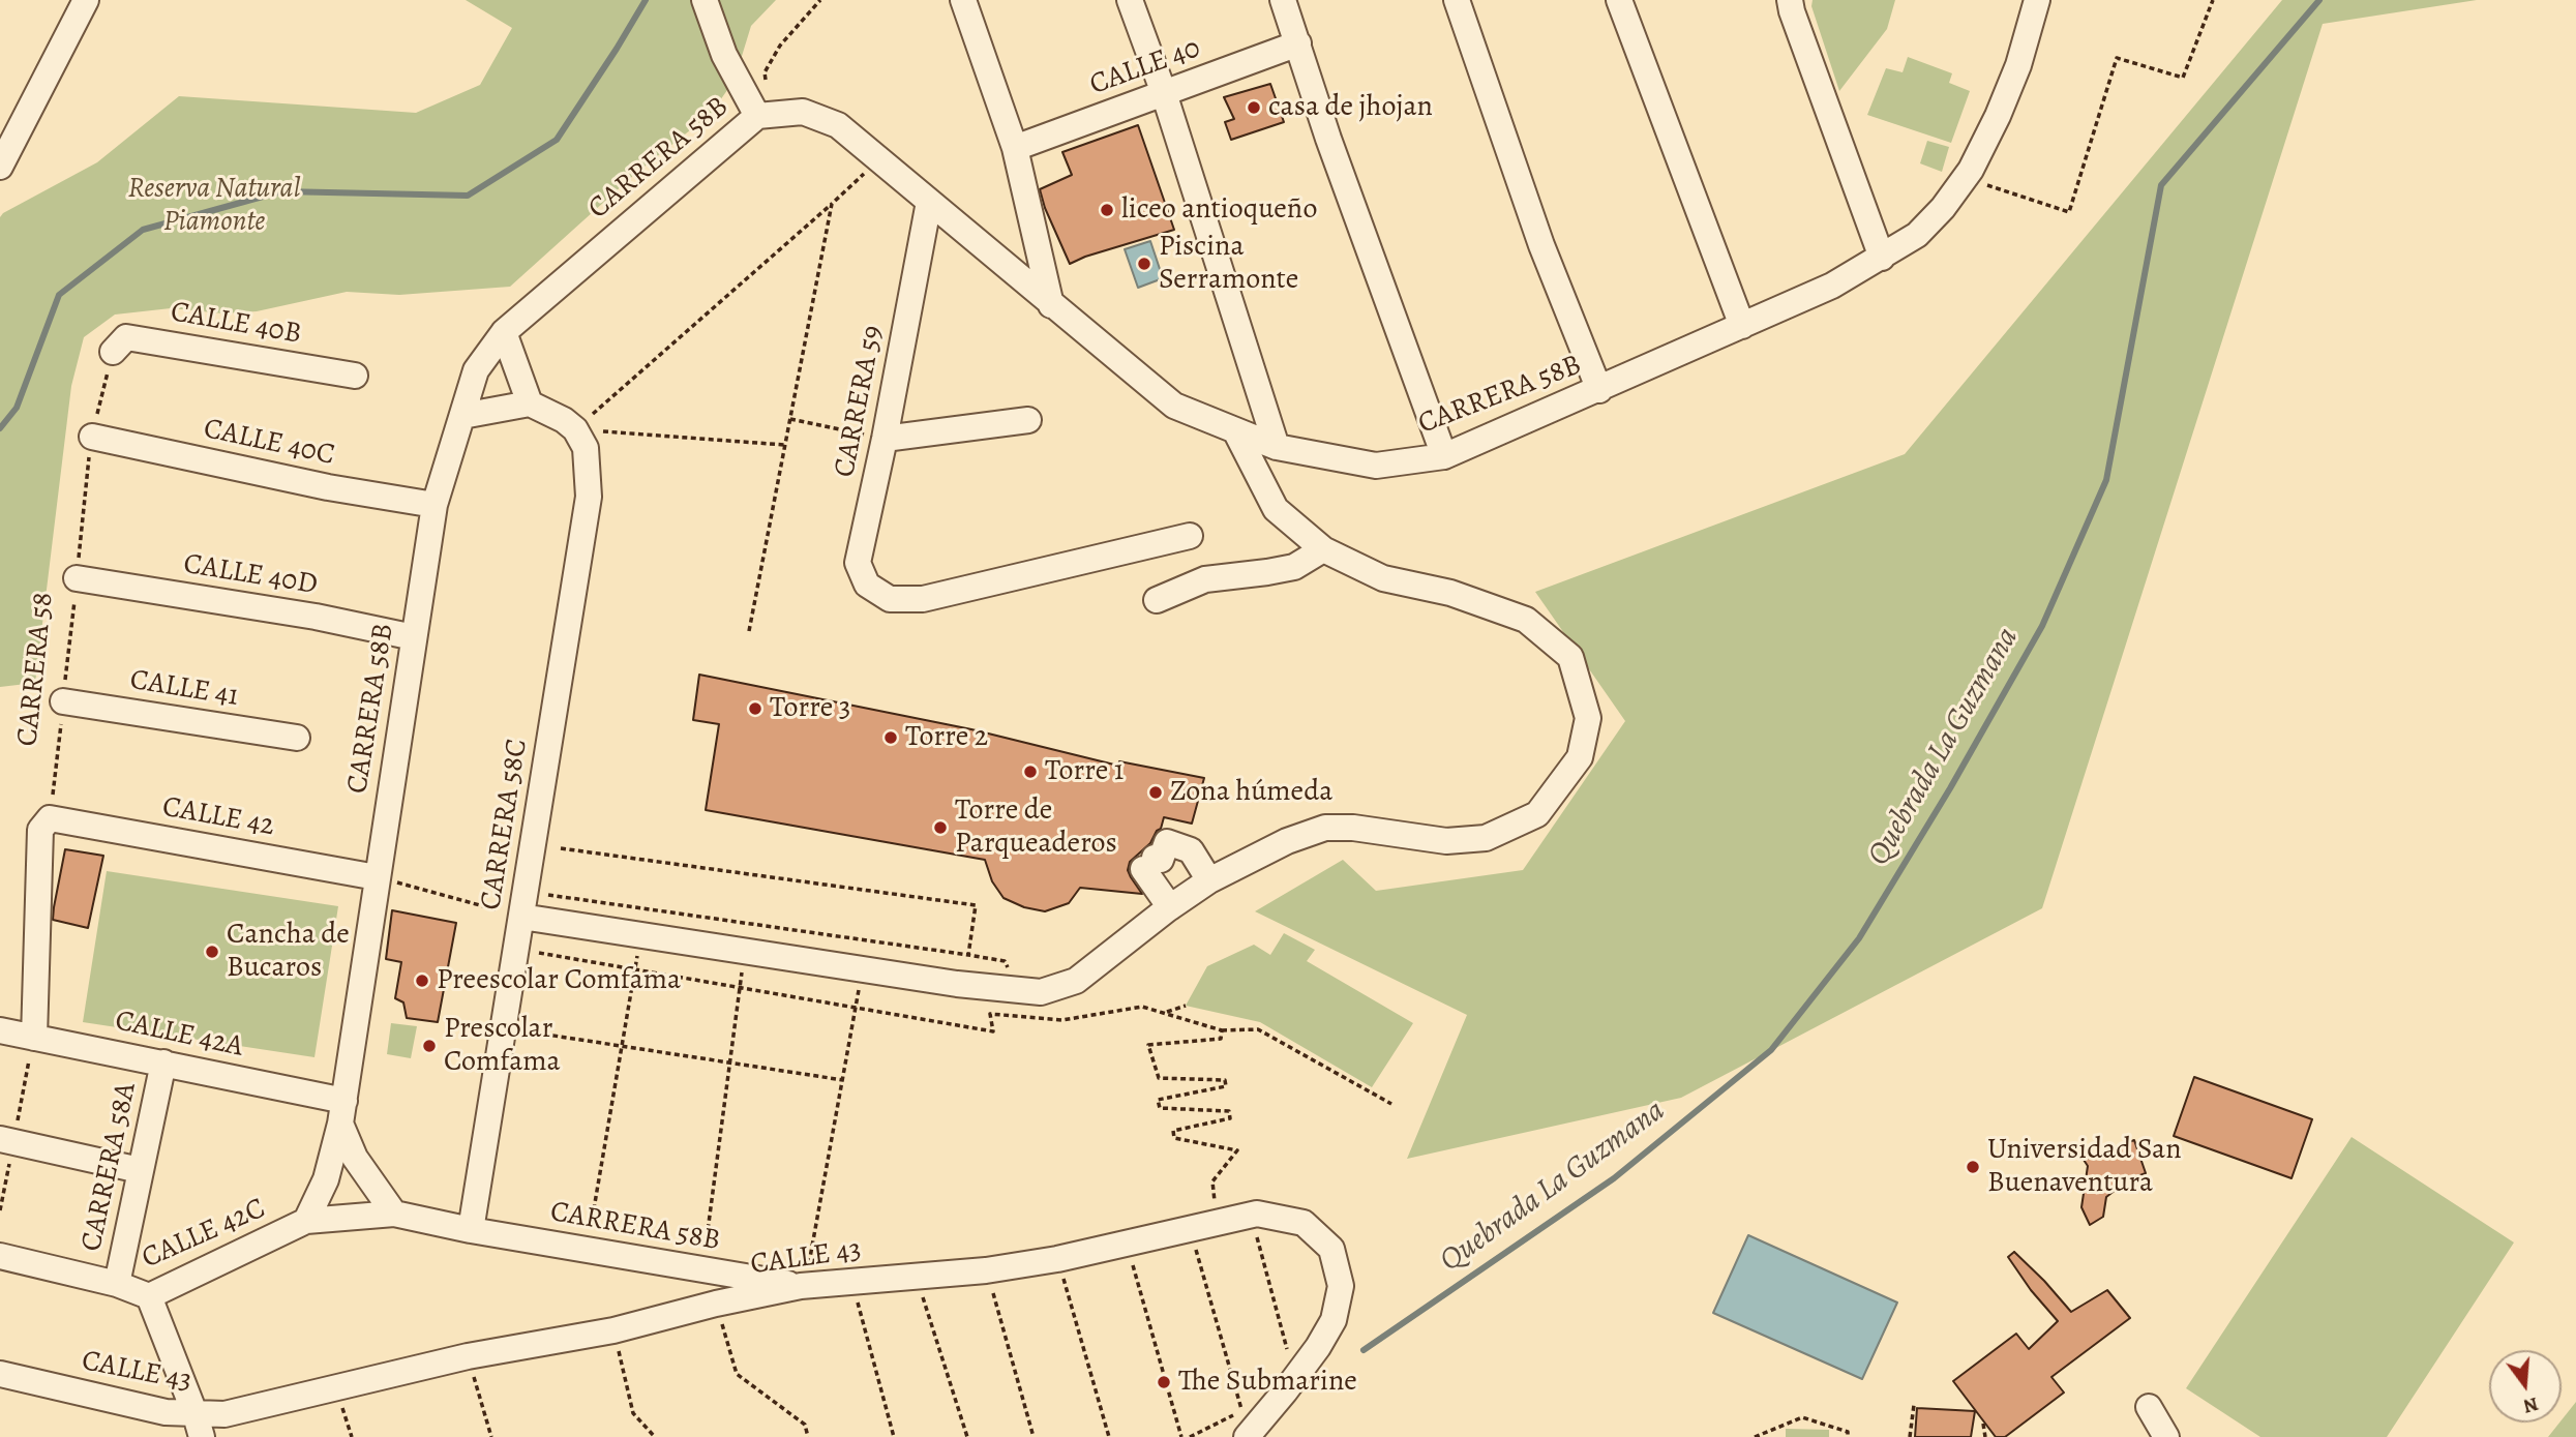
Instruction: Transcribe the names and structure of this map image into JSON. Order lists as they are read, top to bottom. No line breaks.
{"streets":{"street":["CALLE 40","CARRERA 58B","CALLE 40B","CARRERA 59","CALLE 40C","CALLE 40D","CALLE 41","CALLE 42","CARRERA 58C","CALLE 42A","CARRERA 58A","CALLE 42C","CALLE 43"],"path":["CARRERA 58"]},"crossings":[["CARRERA 58B","CARRERA 59"],["CARRERA 58B","CALLE 40C"],["CARRERA 58B","CALLE 40D"],["CARRERA 58B","CALLE 42"],["CARRERA 58B","CARRERA 58C"],["CARRERA 58B","CALLE 42A"],["CARRERA 58B","CALLE 42C"],["CARRERA 58B","CALLE 43"],["CALLE 40B","CARRERA 58"],["CALLE 40C","CARRERA 58"],["CALLE 40D","CARRERA 58"],["CARRERA 58","CALLE 41"],["CARRERA 58","CALLE 42"],["CALLE 42A","CARRERA 58A"],["CARRERA 58A","CALLE 42C"]],"water":["Quebrada La Guzmana"],"parks":["Reserva Natural Piamonte"],"places":["casa de jhojan","liceo antioqueño","Piscina Serramonte","Torre 3","Torre 2","Torre 1","Zona húmeda","Torre de Parqueaderos","Cancha de Bucaros","Preescolar Comfama","Prescolar Comfama","Universidad San Buenaventura","The Submarine"],"north":"bottom"}
